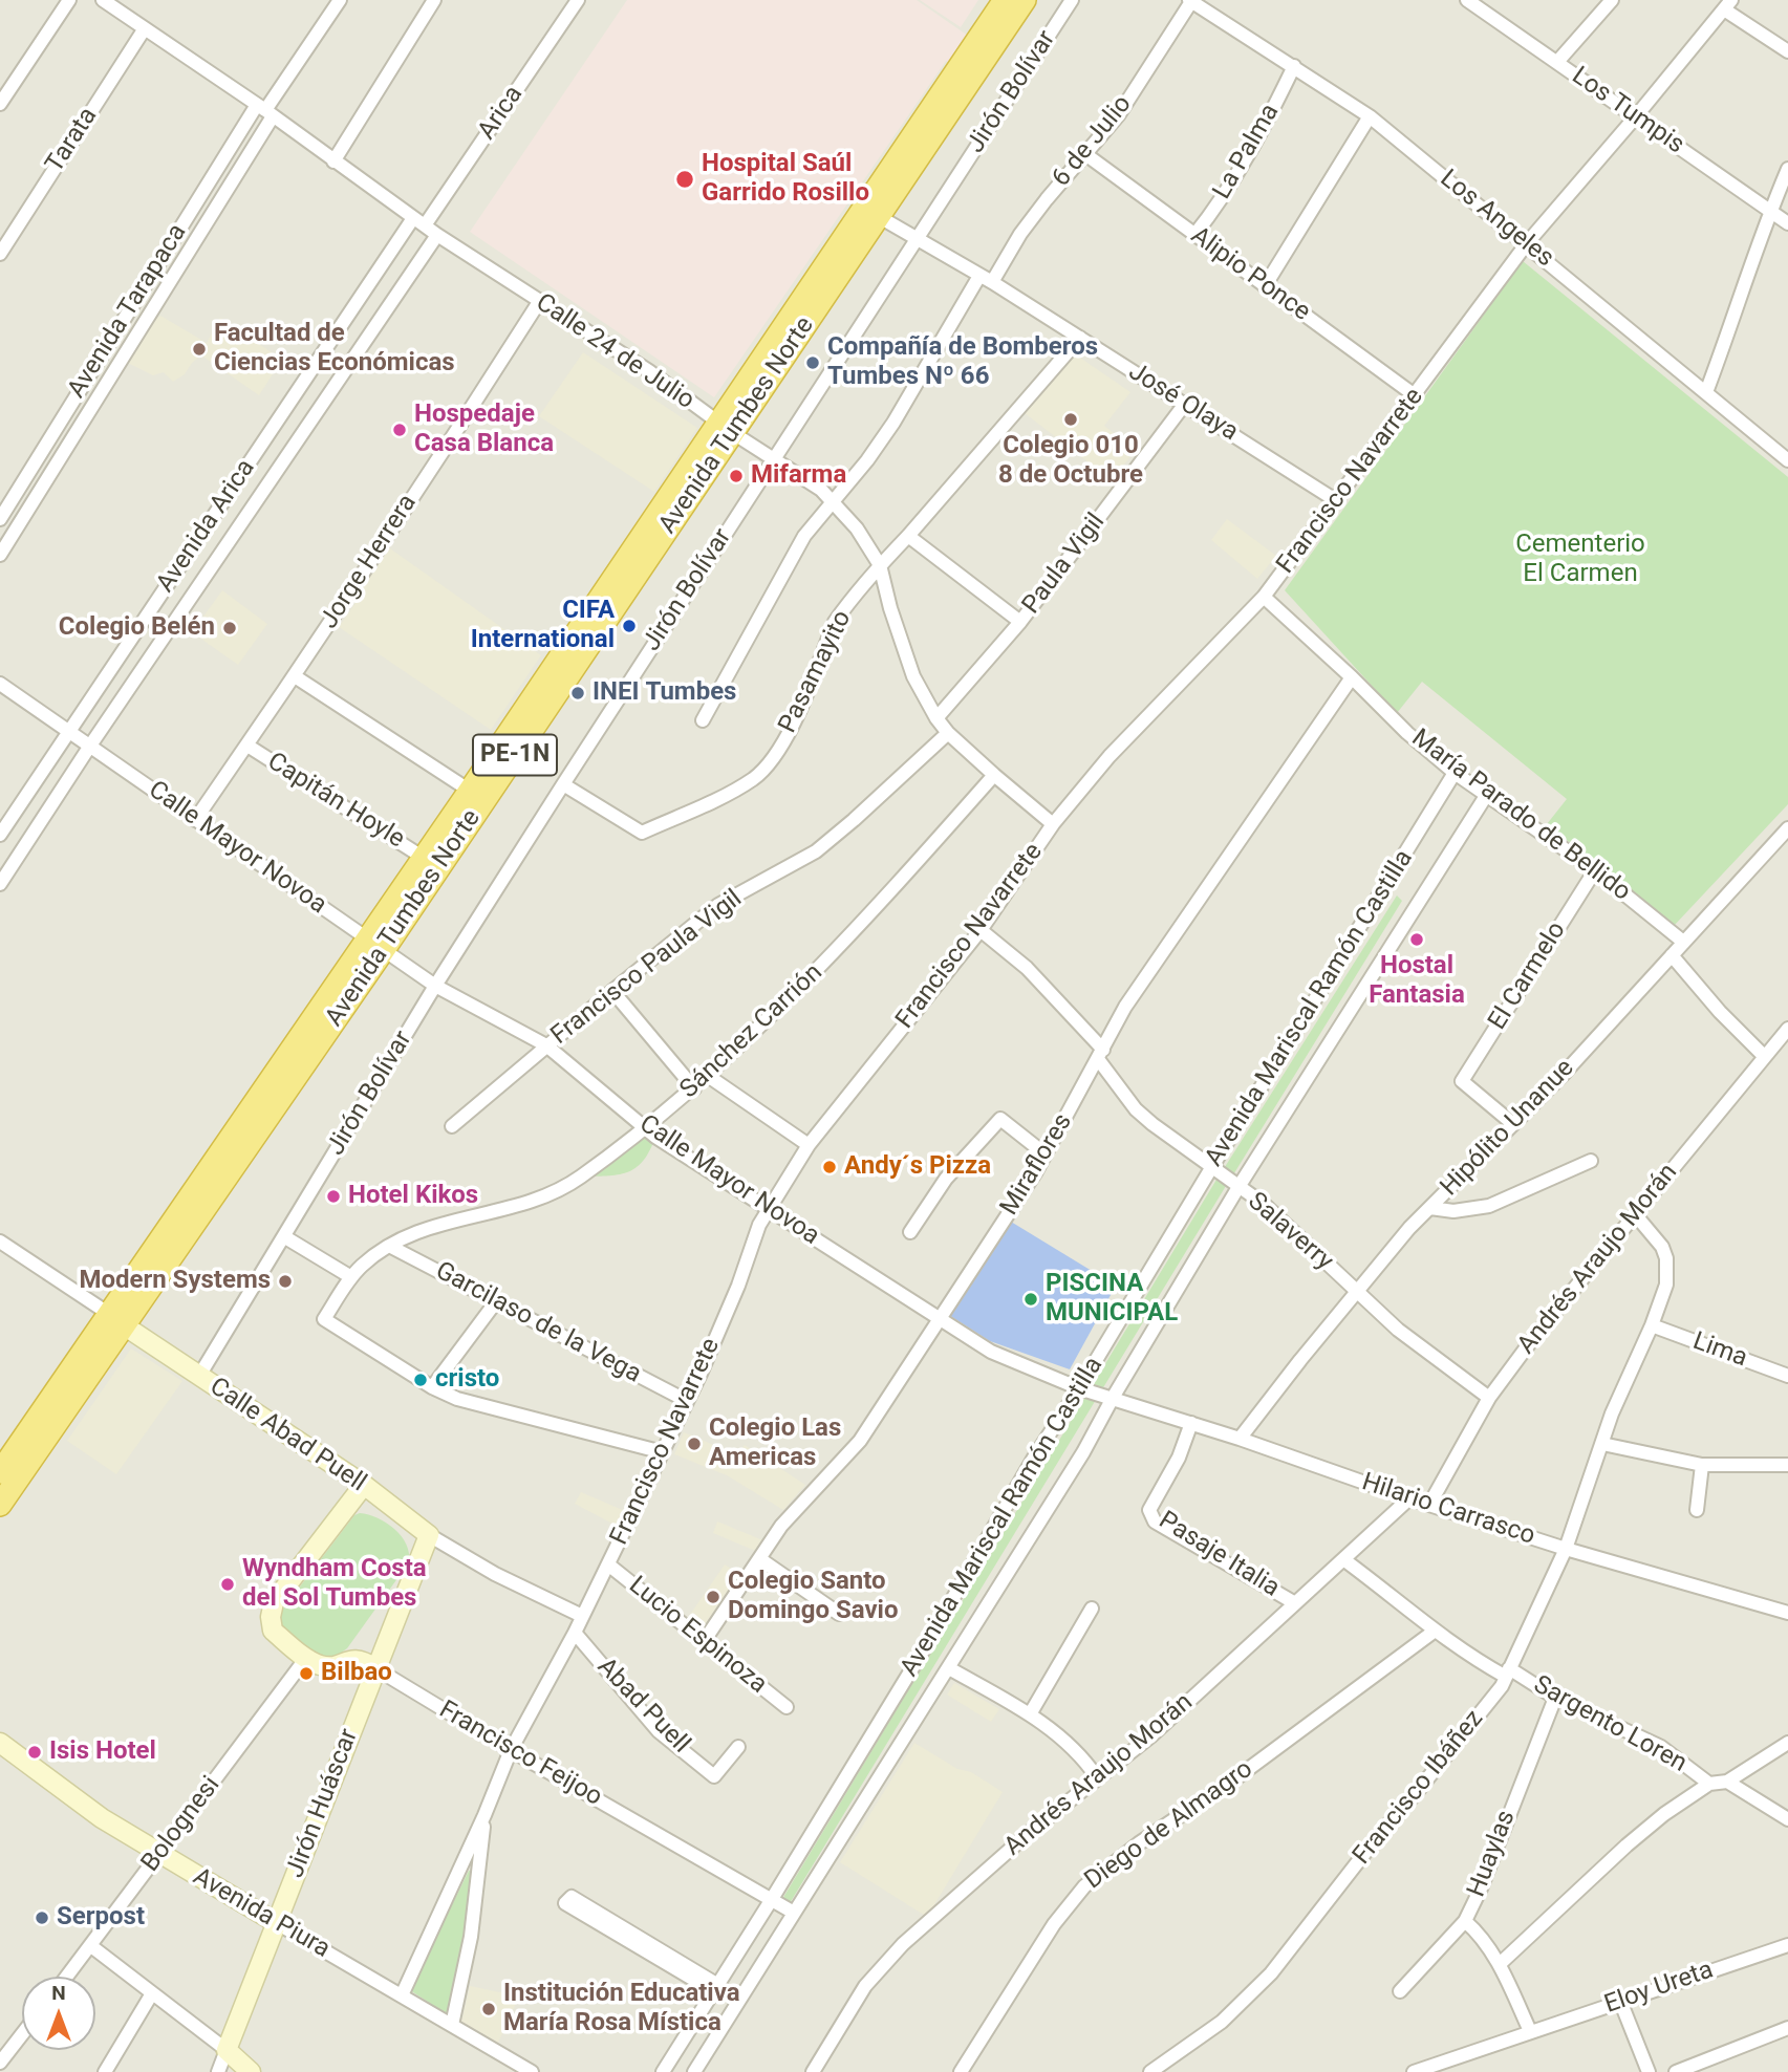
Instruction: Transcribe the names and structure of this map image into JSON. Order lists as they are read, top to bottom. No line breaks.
{"streets":{"highway":["Avenida Tumbes Norte","PE-1N"],"main road":["Calle Abad Puell","Francisco Feijoo","Jirón Huáscar","Avenida Piura"],"street":["Jirón Bolívar","Los Tumpis","Arica","Tarata","6 de Julio","La Palma","Los Angeles","Alipio Ponce","Avenida Tarapaca","Calle 24 de Julio","José Olaya","Francisco Navarrete","Avenida Arica","Jorge Herrera","Paula Vigil","Pasamayito","Capitán Hoyle","María Parado de Bellido","Calle Mayor Novoa","Francisco Paula Vigil","El Carmelo","Avenida Mariscal Ramón Castilla","Sánchez Carrión","Hipólito Unanue","Miraflores","Salaverry","Andrés Araujo Morán","Garcilaso de la Vega","Lima","Hilario Carrasco","Pasaje Italia","Lucio Espinoza","Abad Puell","Sargento Loren","Francisco Ibáñez","Bolognesi","Diego de Almagro","Huaylas","Eloy Ureta"]},"crossings":[["Jirón Bolívar","Calle 24 de Julio"],["Jirón Bolívar","José Olaya"],["Jirón Bolívar","Pasamayito"],["Jirón Bolívar","Calle Mayor Novoa"],["Jirón Bolívar","Calle Abad Puell"],["Los Tumpis","Francisco Navarrete"],["Arica","Calle 24 de Julio"],["Arica","Avenida Arica"],["Tarata","Calle 24 de Julio"],["6 de Julio","Los Angeles"],["6 de Julio","Alipio Ponce"],["6 de Julio","Calle 24 de Julio"],["6 de Julio","José Olaya"],["La Palma","Los Angeles"],["La Palma","Alipio Ponce"],["Los Angeles","Francisco Navarrete"],["Alipio Ponce","Francisco Navarrete"],["Avenida Tarapaca","Calle 24 de Julio"],["Calle 24 de Julio","Avenida Tumbes Norte"],["Calle 24 de Julio","Francisco Navarrete"],["Calle 24 de Julio","Avenida Arica"],["Calle 24 de Julio","Jorge Herrera"],["Calle 24 de Julio","Paula Vigil"],["Calle 24 de Julio","Pasamayito"],["Calle 24 de Julio","Francisco Paula Vigil"],["Calle 24 de Julio","Sánchez Carrión"],["José Olaya","Avenida Tumbes Norte"],["José Olaya","Francisco Navarrete"],["José Olaya","Paula Vigil"],["José Olaya","Pasamayito"],["Avenida Tumbes Norte","Capitán Hoyle"],["Avenida Tumbes Norte","Calle Mayor Novoa"],["Avenida Tumbes Norte","Calle Abad Puell"],["Francisco Navarrete","María Parado de Bellido"],["Francisco Navarrete","Calle Mayor Novoa"],["Francisco Navarrete","Salaverry"],["Francisco Navarrete","Garcilaso de la Vega"],["Francisco Navarrete","Calle Abad Puell"],["Francisco Navarrete","Lucio Espinoza"],["Francisco Navarrete","Abad Puell"],["Francisco Navarrete","Francisco Feijoo"],["Francisco Navarrete","Avenida Piura"],["Avenida Arica","Calle Mayor Novoa"],["Jorge Herrera","Capitán Hoyle"],["Jorge Herrera","Calle Mayor Novoa"],["María Parado de Bellido","El Carmelo"],["María Parado de Bellido","Avenida Mariscal Ramón Castilla"],["María Parado de Bellido","Hipólito Unanue"],["María Parado de Bellido","Miraflores"],["Calle Mayor Novoa","Francisco Paula Vigil"],["Calle Mayor Novoa","Avenida Mariscal Ramón Castilla"],["Calle Mayor Novoa","Sánchez Carrión"],["Calle Mayor Novoa","Miraflores"],["Calle Mayor Novoa","Hilario Carrasco"],["El Carmelo","Hipólito Unanue"],["Avenida Mariscal Ramón Castilla","Salaverry"],["Avenida Mariscal Ramón Castilla","Hilario Carrasco"],["Avenida Mariscal Ramón Castilla","Francisco Feijoo"],["Sánchez Carrión","Garcilaso de la Vega"],["Hipólito Unanue","Salaverry"],["Hipólito Unanue","Hilario Carrasco"],["Miraflores","Salaverry"],["Miraflores","Lucio Espinoza"],["Salaverry","Andrés Araujo Morán"],["Andrés Araujo Morán","Hilario Carrasco"],["Andrés Araujo Morán","Pasaje Italia"],["Andrés Araujo Morán","Francisco Ibáñez"],["Lima","Francisco Ibáñez"],["Calle Abad Puell","Jirón Huáscar"],["Hilario Carrasco","Pasaje Italia"],["Hilario Carrasco","Francisco Ibáñez"],["Sargento Loren","Francisco Ibáñez"],["Sargento Loren","Huaylas"],["Francisco Feijoo","Jirón Huáscar"],["Francisco Feijoo","Bolognesi"],["Jirón Huáscar","Avenida Piura"],["Bolognesi","Avenida Piura"]],"parks":["Cementerio El Carmen"],"places":["Hospital Saúl Garrido Rosillo","Facultad de Ciencias Económicas","Compañía de Bomberos Tumbes Nº 66","Colegio 010 8 de Octubre","Hospedaje Casa Blanca","Mifarma","CIFA International","Colegio Belén","INEI Tumbes","Hostal Fantasia","Andy´s Pizza","Hotel Kikos","Modern Systems","PISCINA MUNICIPAL","cristo","Colegio Las Americas","Wyndham Costa del Sol Tumbes","Colegio Santo Domingo Savio","Bilbao","Isis Hotel","Serpost","Institución Educativa María Rosa Mística"],"north":"top"}
